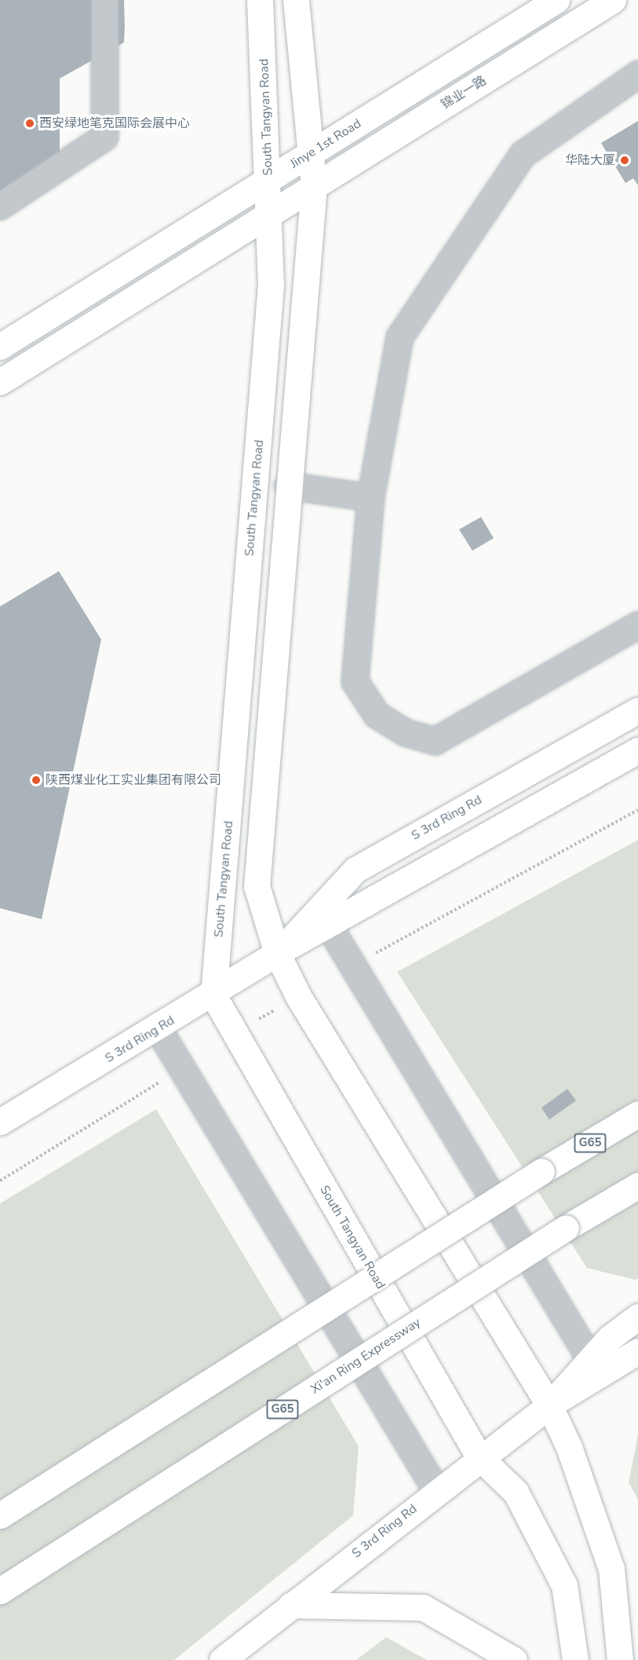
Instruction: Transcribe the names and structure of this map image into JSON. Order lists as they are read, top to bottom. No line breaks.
{"streets":{"main road":["锦业一路","South Tangyan Road","Jinye 1st Road","S 3rd Ring Rd","G65","Xi'an Ring Expressway"]},"crossings":[["South Tangyan Road","Jinye 1st Road"],["South Tangyan Road","S 3rd Ring Rd"]],"places":["西安绿地笔克国际会展中心","华陆大厦","陕西煤业化工实业集团有限公司"]}
